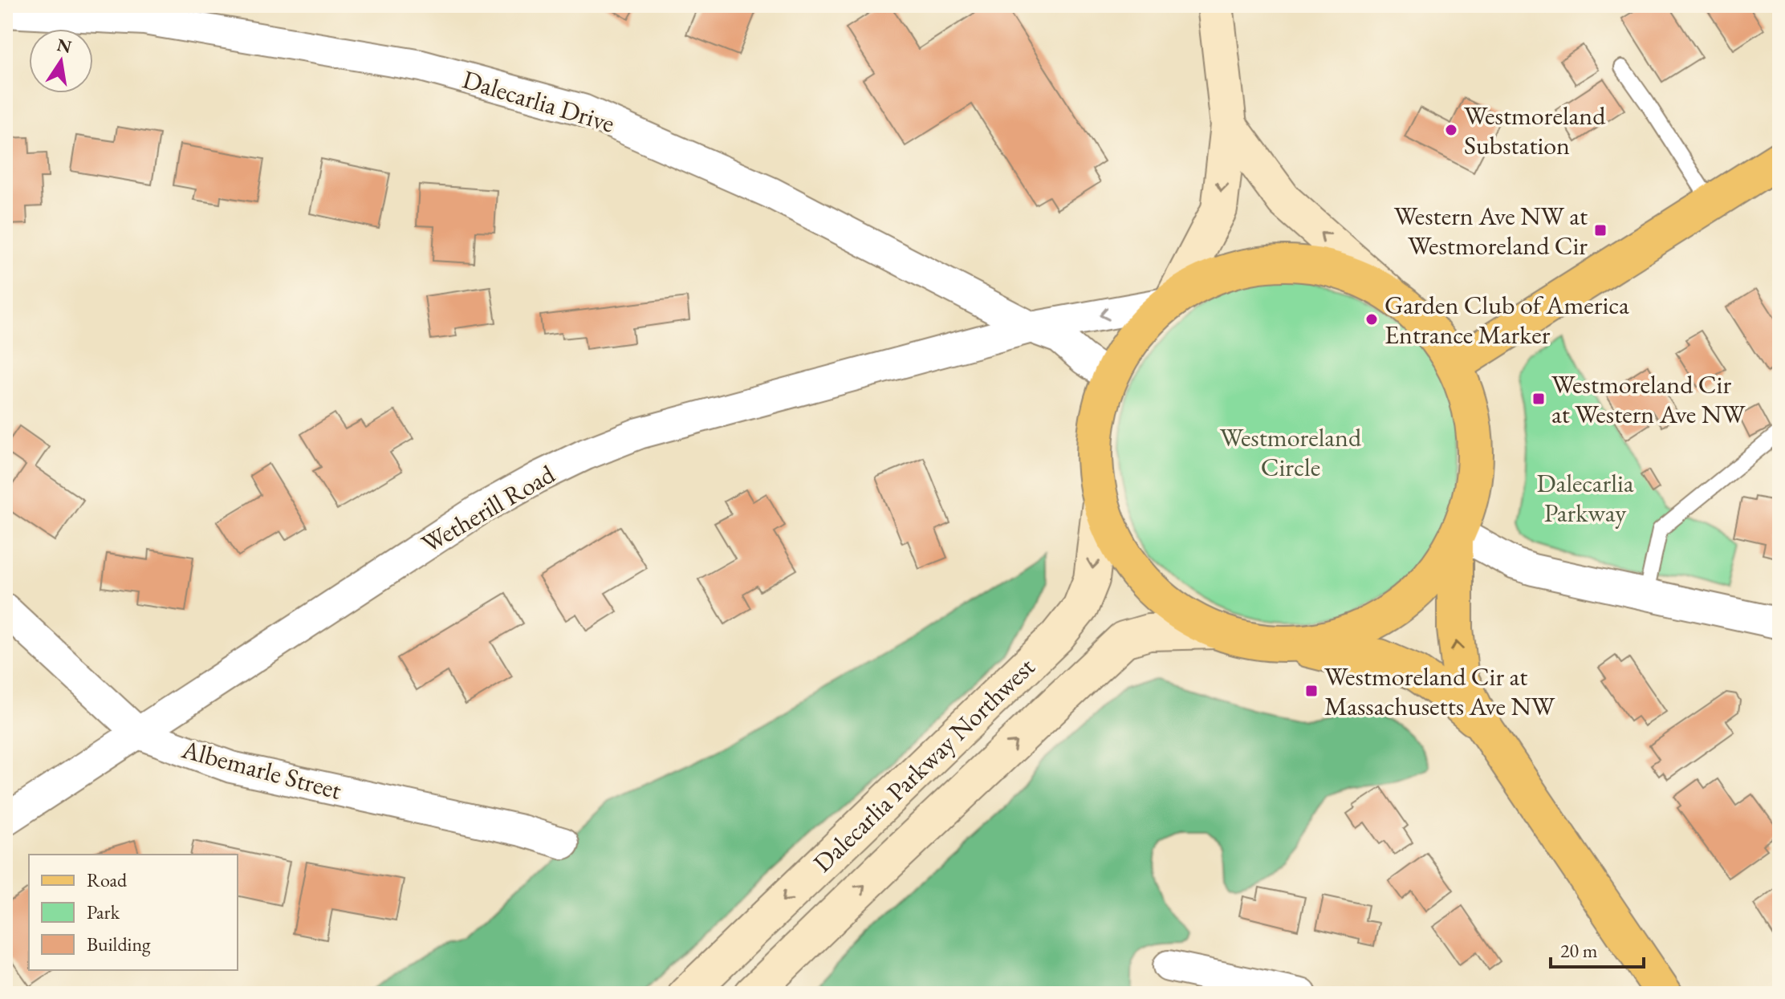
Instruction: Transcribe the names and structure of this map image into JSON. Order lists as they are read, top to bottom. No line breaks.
{"streets":{"main road":["Dalecarlia Parkway Northwest"],"street":["Dalecarlia Drive","Wetherill Road","Albemarle Street"]},"crossings":[["Dalecarlia Drive","Wetherill Road"],["Wetherill Road","Albemarle Street"]],"parks":["Westmoreland Circle","Dalecarlia Parkway"],"places":{"other":["Westmoreland Substation","Garden Club of America Entrance Marker"],"transit":["Western Ave NW at Westmoreland Cir","Westmoreland Cir at Western Ave NW","Westmoreland Cir at Massachusetts Ave NW"]},"legend":["Road","Park","Building"],"scale_bar":"20 m","north":"top"}
